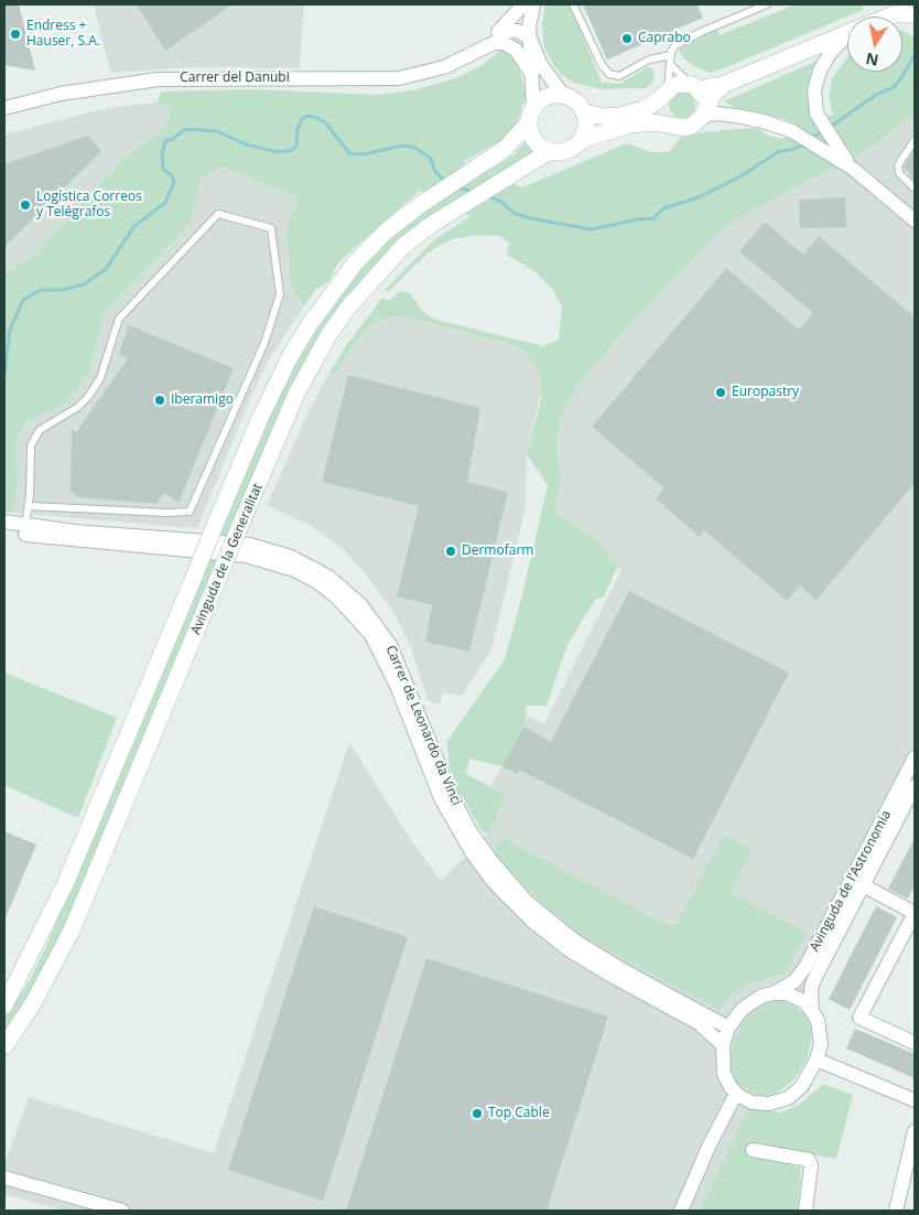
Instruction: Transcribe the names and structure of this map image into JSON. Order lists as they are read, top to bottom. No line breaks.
{"streets":{"street":["Carrer del Danubi","Avinguda de la Generalitat","Carrer de Leonardo da Vinci","Avinguda de l'Astronomia"]},"crossings":[["Carrer del Danubi","Avinguda de la Generalitat"],["Carrer de Leonardo da Vinci","Avinguda de l'Astronomia"]],"places":["Endress + Hauser, S.A.","Caprabo","Logística Correos y Telégrafos","Europastry","Iberamigo","Dermofarm","Top Cable"],"north":"bottom"}
